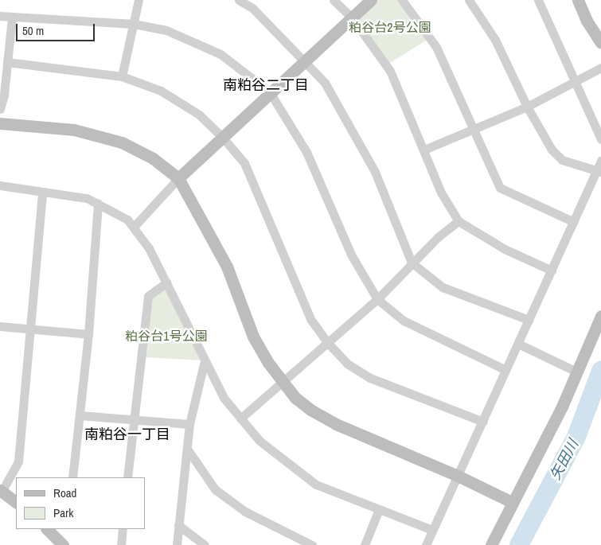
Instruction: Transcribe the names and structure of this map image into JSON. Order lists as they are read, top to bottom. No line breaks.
{"districts":["南粕谷二丁目","南粕谷一丁目"],"water":["矢田川"],"parks":["粕谷台2号公園","粕谷台1号公園"],"legend":["Road","Park"],"scale_bar":"50 m"}
